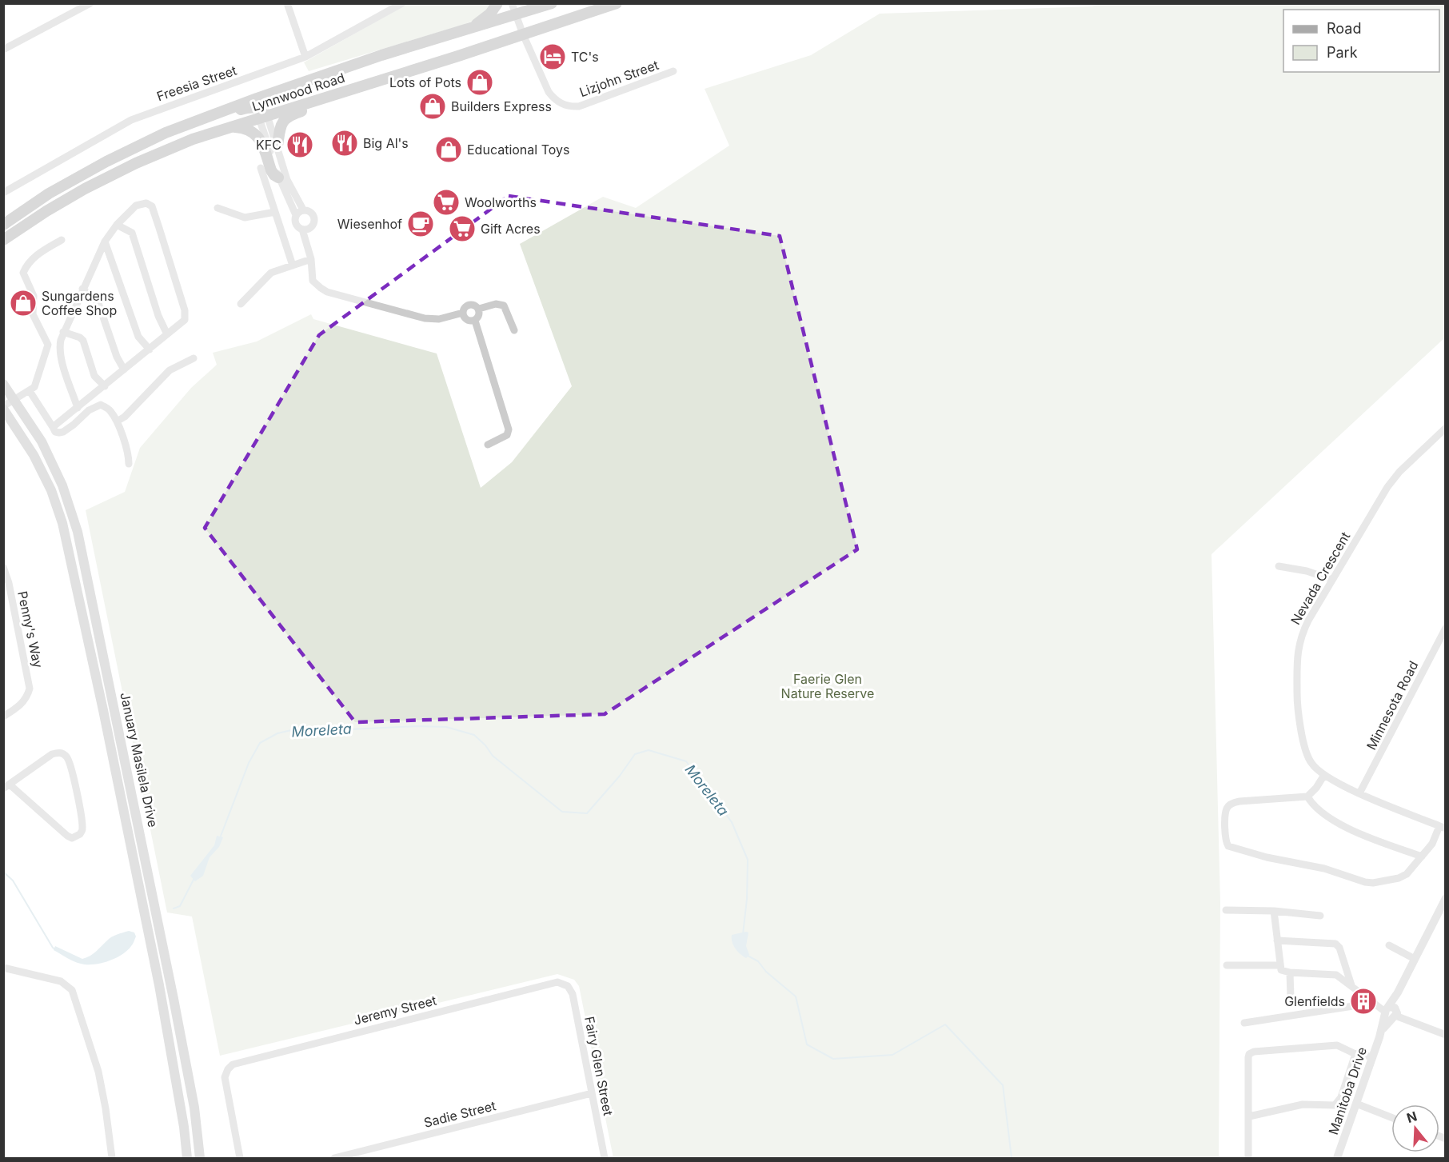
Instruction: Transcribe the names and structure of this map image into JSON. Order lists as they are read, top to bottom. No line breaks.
{"streets":{"main road":["Lynnwood Road","January Masilela Drive"],"street":["Lizjohn Street","Freesia Street","Nevada Crescent","Penny's Way","Minnesota Road","Jeremy Street","Fairy Glen Street","Manitoba Drive","Sadie Street"]},"crossings":[["Lizjohn Street","Lynnwood Road"],["Nevada Crescent","Minnesota Road"],["Jeremy Street","Fairy Glen Street"],["Fairy Glen Street","Sadie Street"]],"water":["Moreleta"],"parks":["Faerie Glen Nature Reserve"],"places":{"hotel":["TC's"],"shop":["Lots of Pots","Builders Express","Educational Toys","Sungardens Coffee Shop"],"restaurant":["Big Al's","KFC"],"supermarket":["Woolworths","Gift Acres"],"cafe":["Wiesenhof"],"building":["Glenfields"]},"legend":["Road","Park"],"north":"top"}
